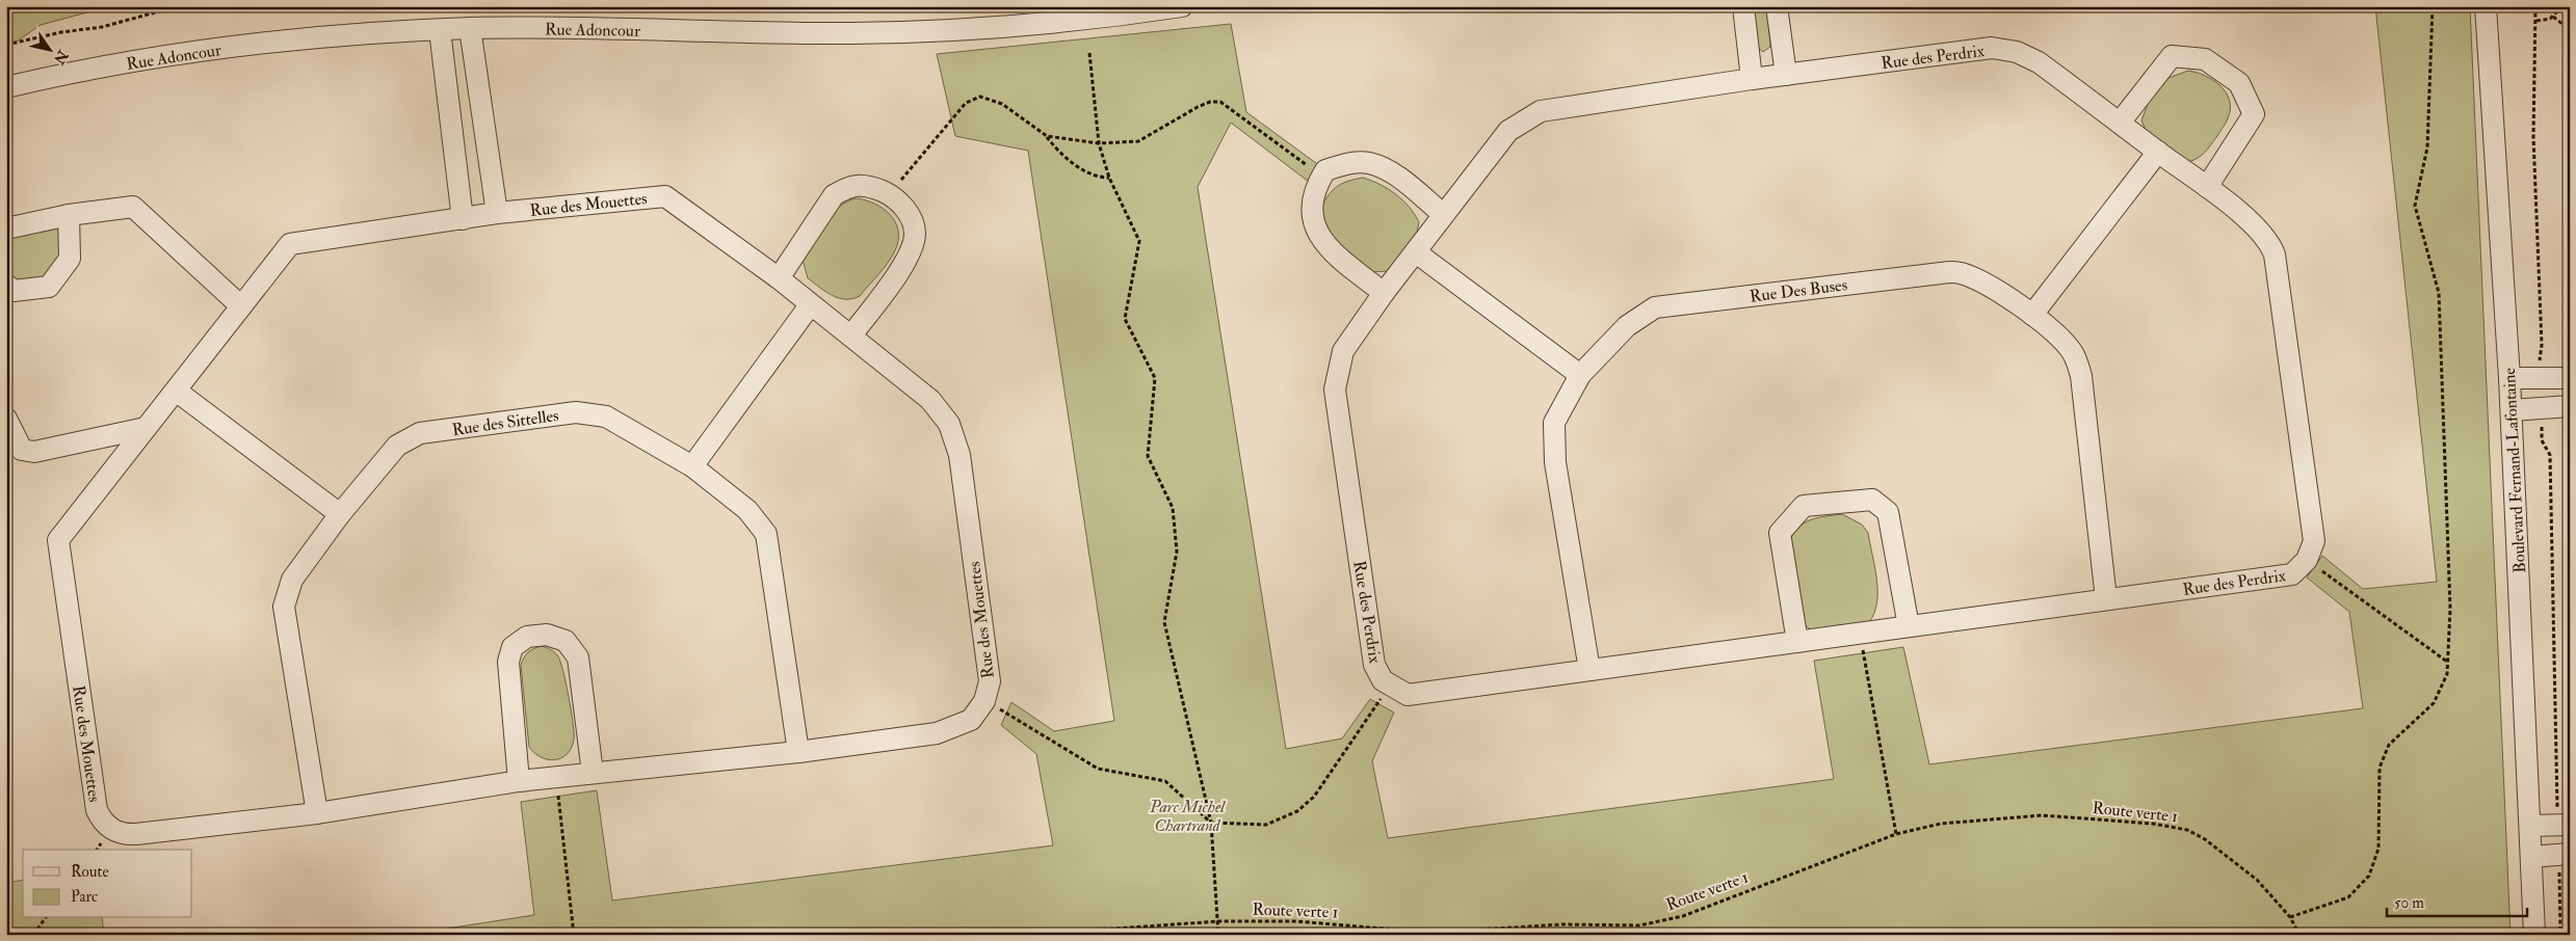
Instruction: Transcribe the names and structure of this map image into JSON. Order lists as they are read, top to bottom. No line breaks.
{"streets":{"street":["Rue Adoncour","Rue des Perdrix","Rue des Mouettes","Rue Des Buses","Rue des Sittelles","Boulevard Fernand-Lafontaine"],"path":["Route verte 1"]},"crossings":[["Rue des Perdrix","Rue Des Buses"],["Rue des Mouettes","Rue des Sittelles"]],"parks":["Parc Michel Chartrand"],"legend":["Route","Parc"],"scale_bar":"50 m","north":"bottom right"}
